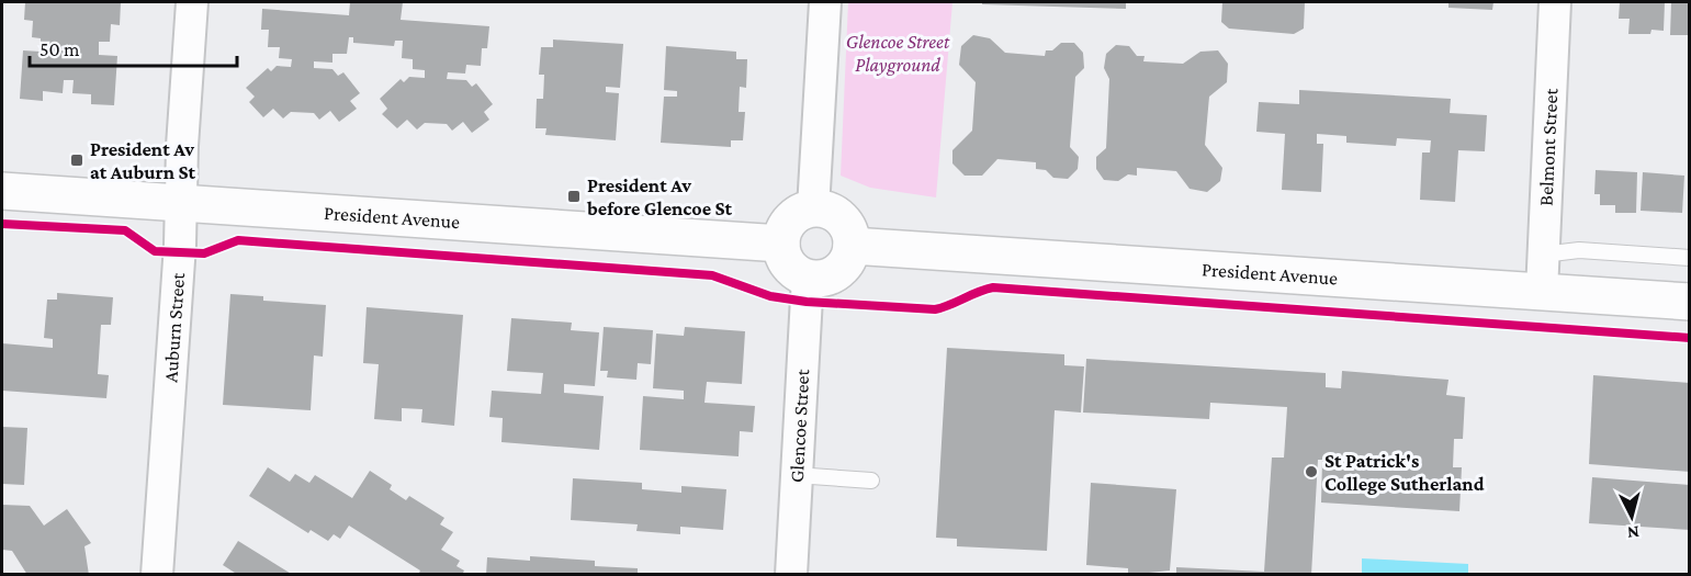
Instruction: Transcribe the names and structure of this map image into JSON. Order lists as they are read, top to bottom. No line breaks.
{"streets":{"street":["Belmont Street","President Avenue","Auburn Street","Glencoe Street"]},"crossings":[["Belmont Street","President Avenue"],["President Avenue","Auburn Street"],["President Avenue","Glencoe Street"]],"parks":["Glencoe Street Playground"],"places":{"transit":["President Av at Auburn St","President Av before Glencoe St"],"other":["St Patrick's College Sutherland"]},"scale_bar":"50 m","north":"bottom"}
